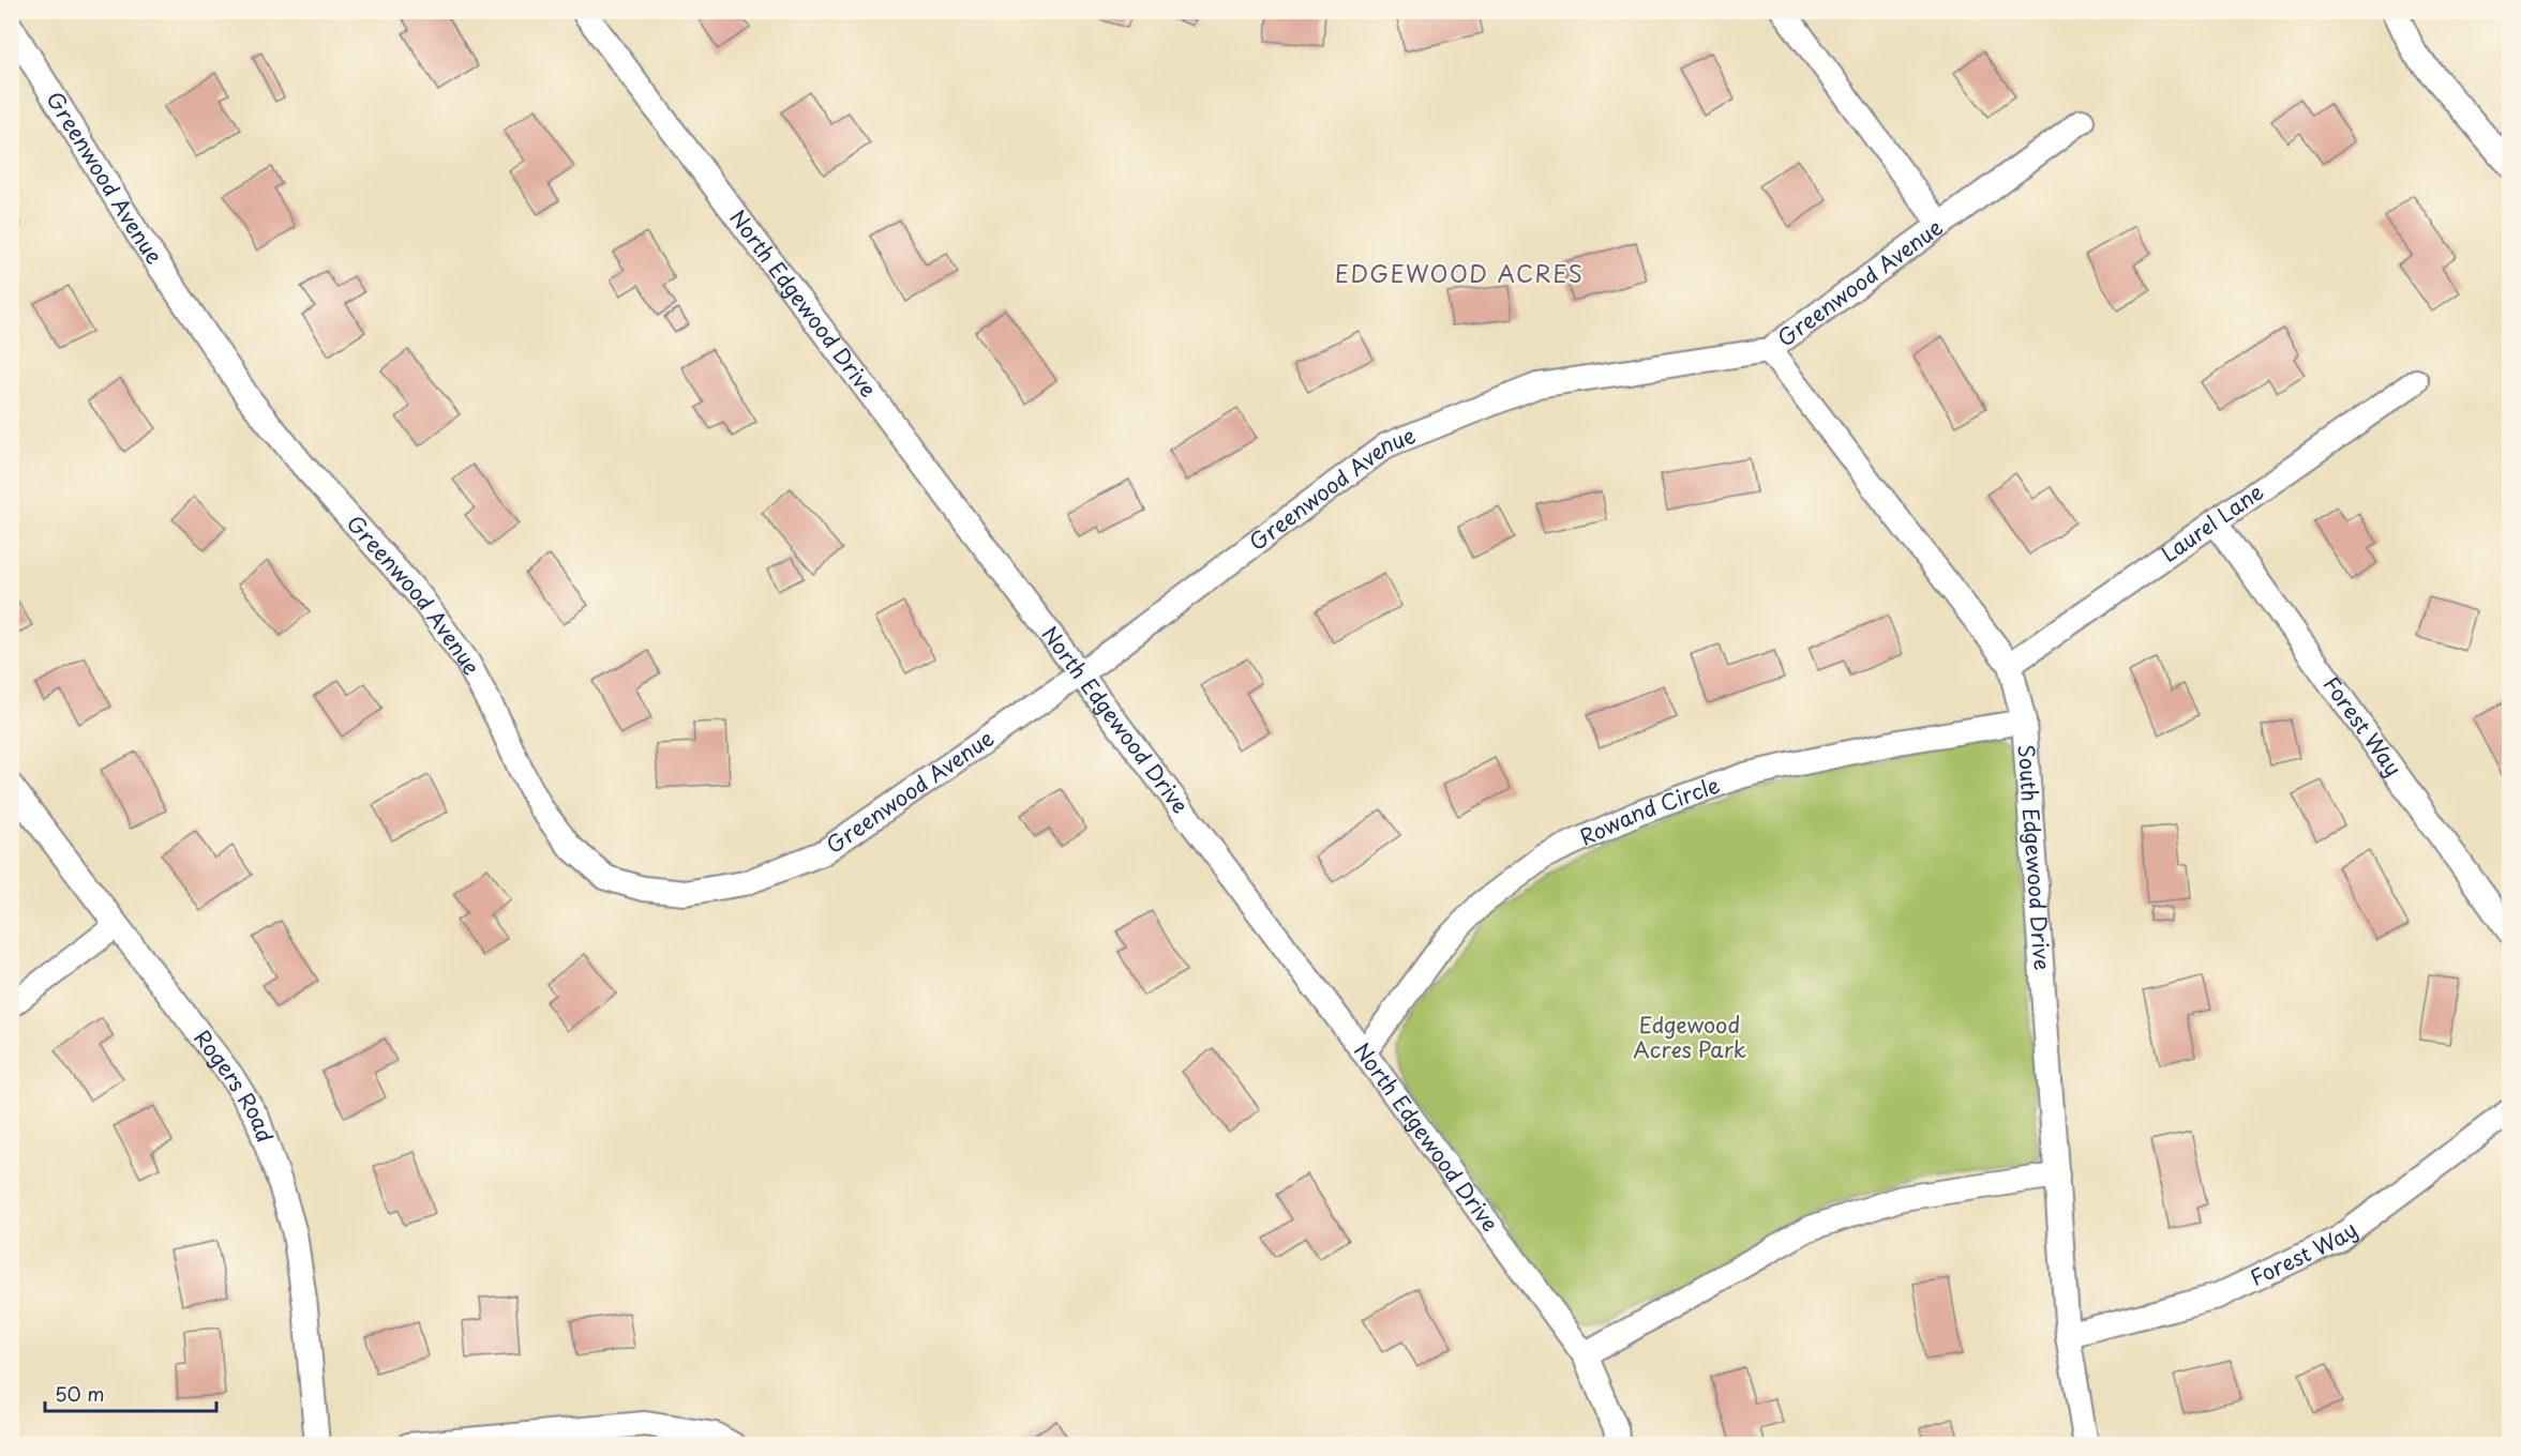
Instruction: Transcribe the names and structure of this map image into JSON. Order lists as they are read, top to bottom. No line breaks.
{"streets":{"street":["Greenwood Avenue","North Edgewood Drive","Laurel Lane","Forest Way","Rowand Circle","South Edgewood Drive","Rogers Road"]},"crossings":[["Greenwood Avenue","North Edgewood Drive"],["Greenwood Avenue","South Edgewood Drive"],["North Edgewood Drive","Rowand Circle"],["Laurel Lane","Forest Way"],["Laurel Lane","South Edgewood Drive"],["Forest Way","South Edgewood Drive"],["Rowand Circle","South Edgewood Drive"]],"districts":["EDGEWOOD ACRES"],"parks":["Edgewood Acres Park"],"scale_bar":"50 m"}
